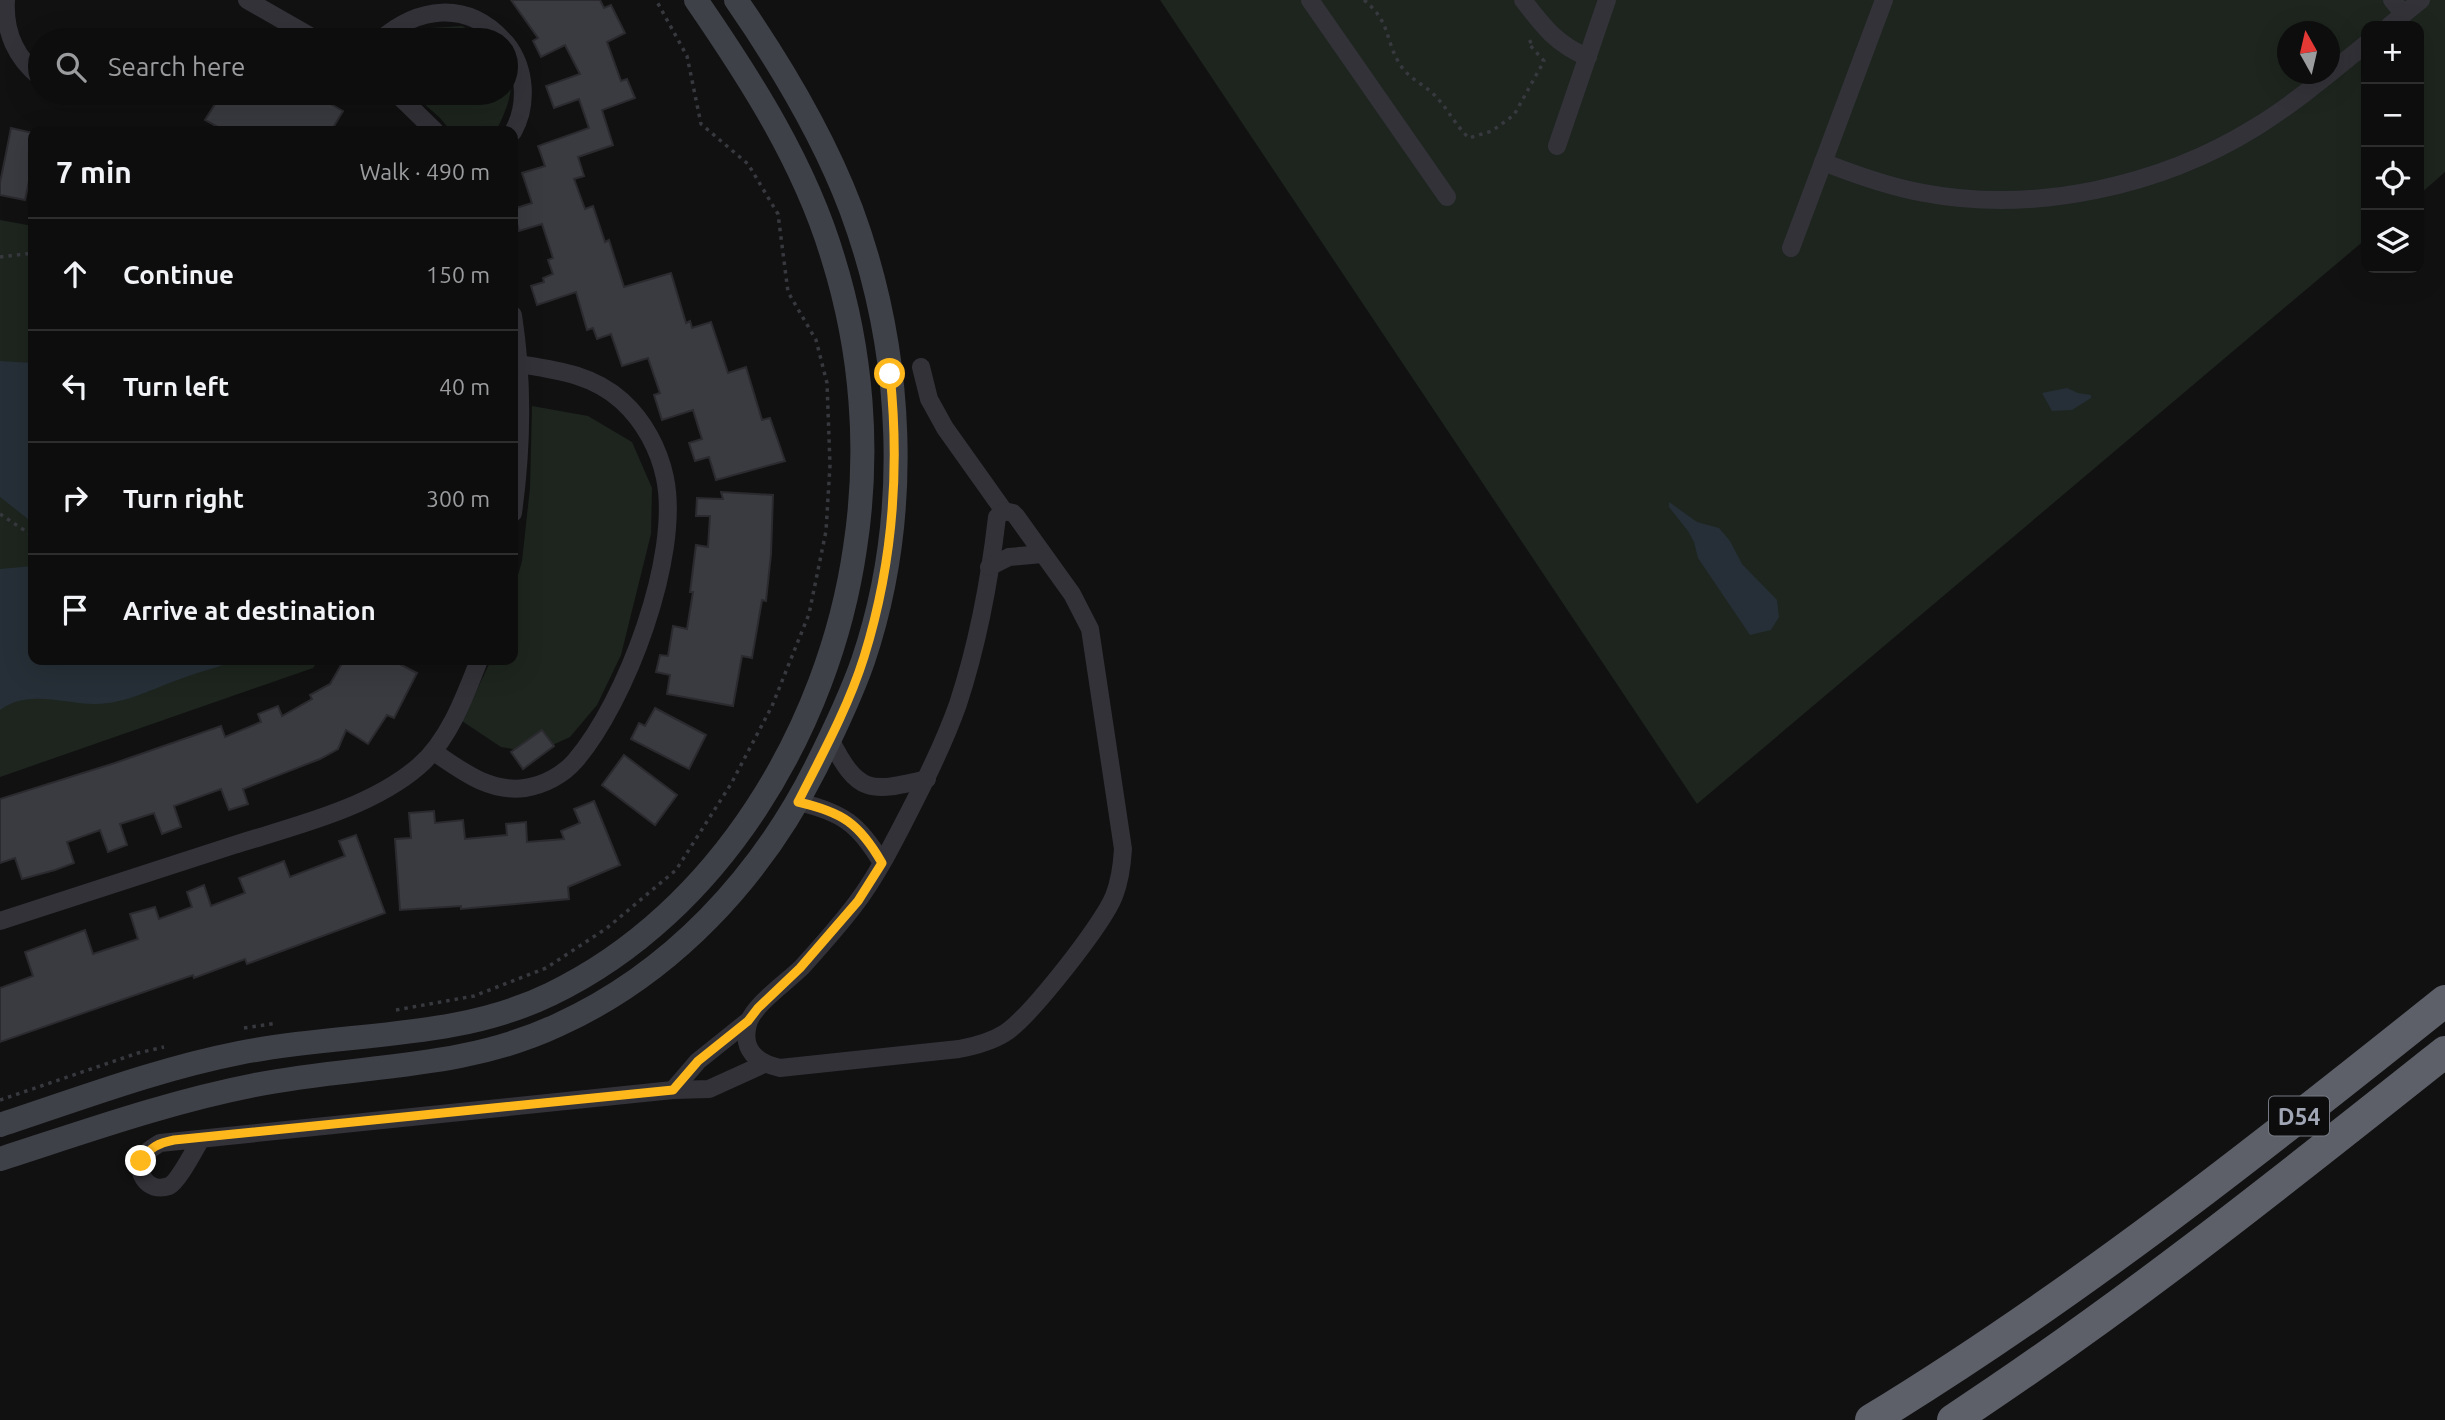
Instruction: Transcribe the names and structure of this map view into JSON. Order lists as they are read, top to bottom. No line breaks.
{"streets":{"highway":["D54"]},"north":"top","page":{"map_buttons":["+","−"],"search":"Search here","heading":["7 min","Walk · 490 m"],"list":[["Continue","150 m"],["Turn left","40 m"],["Turn right","300 m"],"Arrive at destination"]}}
